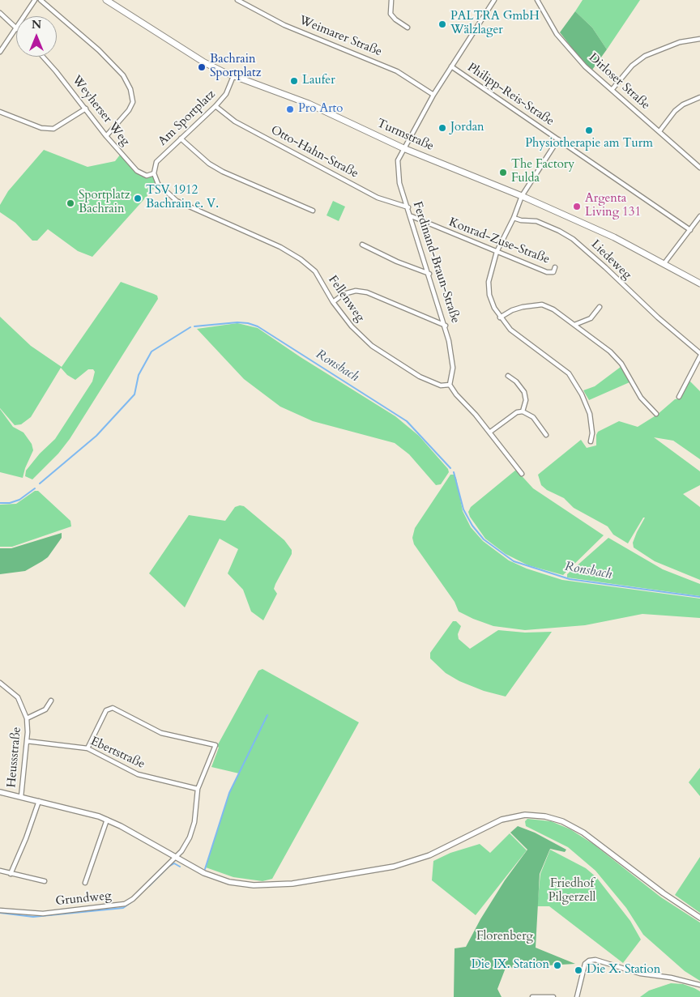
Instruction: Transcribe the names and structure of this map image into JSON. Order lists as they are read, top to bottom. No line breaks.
{"streets":{"main road":["Turmstraße"],"street":["Weimarer Straße","Dirloser Straße","Philipp-Reis-Straße","Weyherser Weg","Am Sportplatz","Otto-Hahn-Straße","Konrad-Zuse-Straße","Liedeweg","Ferdinand-Braun-Straße","Fellenweg","Ebertstraße","Heussstraße","Grundweg"]},"crossings":[["Weimarer Straße","Ferdinand-Braun-Straße"],["Philipp-Reis-Straße","Turmstraße"],["Philipp-Reis-Straße","Ferdinand-Braun-Straße"],["Weyherser Weg","Am Sportplatz"],["Weyherser Weg","Fellenweg"],["Am Sportplatz","Turmstraße"],["Am Sportplatz","Otto-Hahn-Straße"],["Am Sportplatz","Fellenweg"],["Turmstraße","Ferdinand-Braun-Straße"],["Otto-Hahn-Straße","Ferdinand-Braun-Straße"],["Konrad-Zuse-Straße","Ferdinand-Braun-Straße"],["Ferdinand-Braun-Straße","Fellenweg"],["Ebertstraße","Heussstraße"],["Ebertstraße","Grundweg"]],"water":["Ronsbach"],"parks":["Friedhof Pilgerzell","Florenberg"],"places":["PALTRA GmbH Wälzlager","Bachrain Sportplatz","Laufer","Pro Arto","Jordan","Physiotherapie am Turm","The Factory Fulda","TSV 1912 Bachrain e. V.","Sportplatz Bachrain","Argenta Living 131","Die IX. Station","Die X. Station"],"north":"top"}
